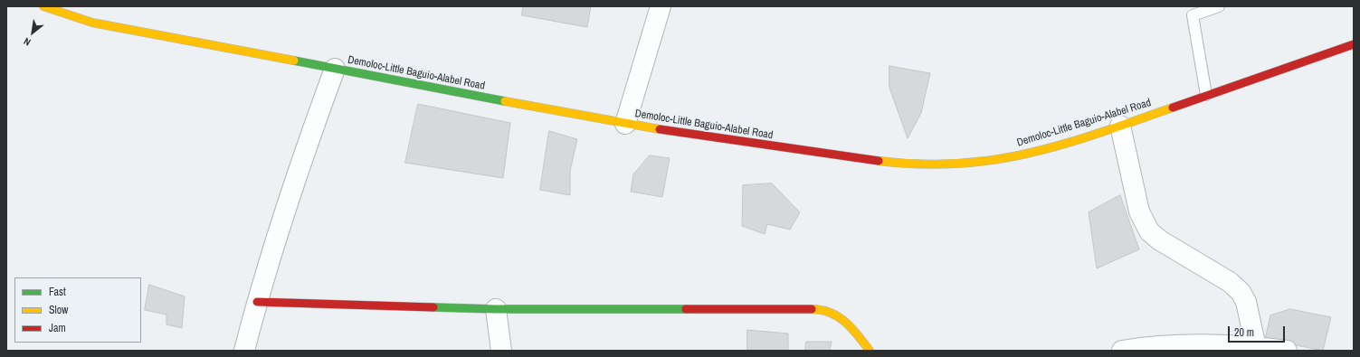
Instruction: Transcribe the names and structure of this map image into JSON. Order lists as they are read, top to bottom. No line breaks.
{"streets":{"main road":["Demoloc-Little Baguio-Alabel Road"]},"legend":["Fast","Slow","Jam"],"scale_bar":"20 m","north":"bottom left"}
